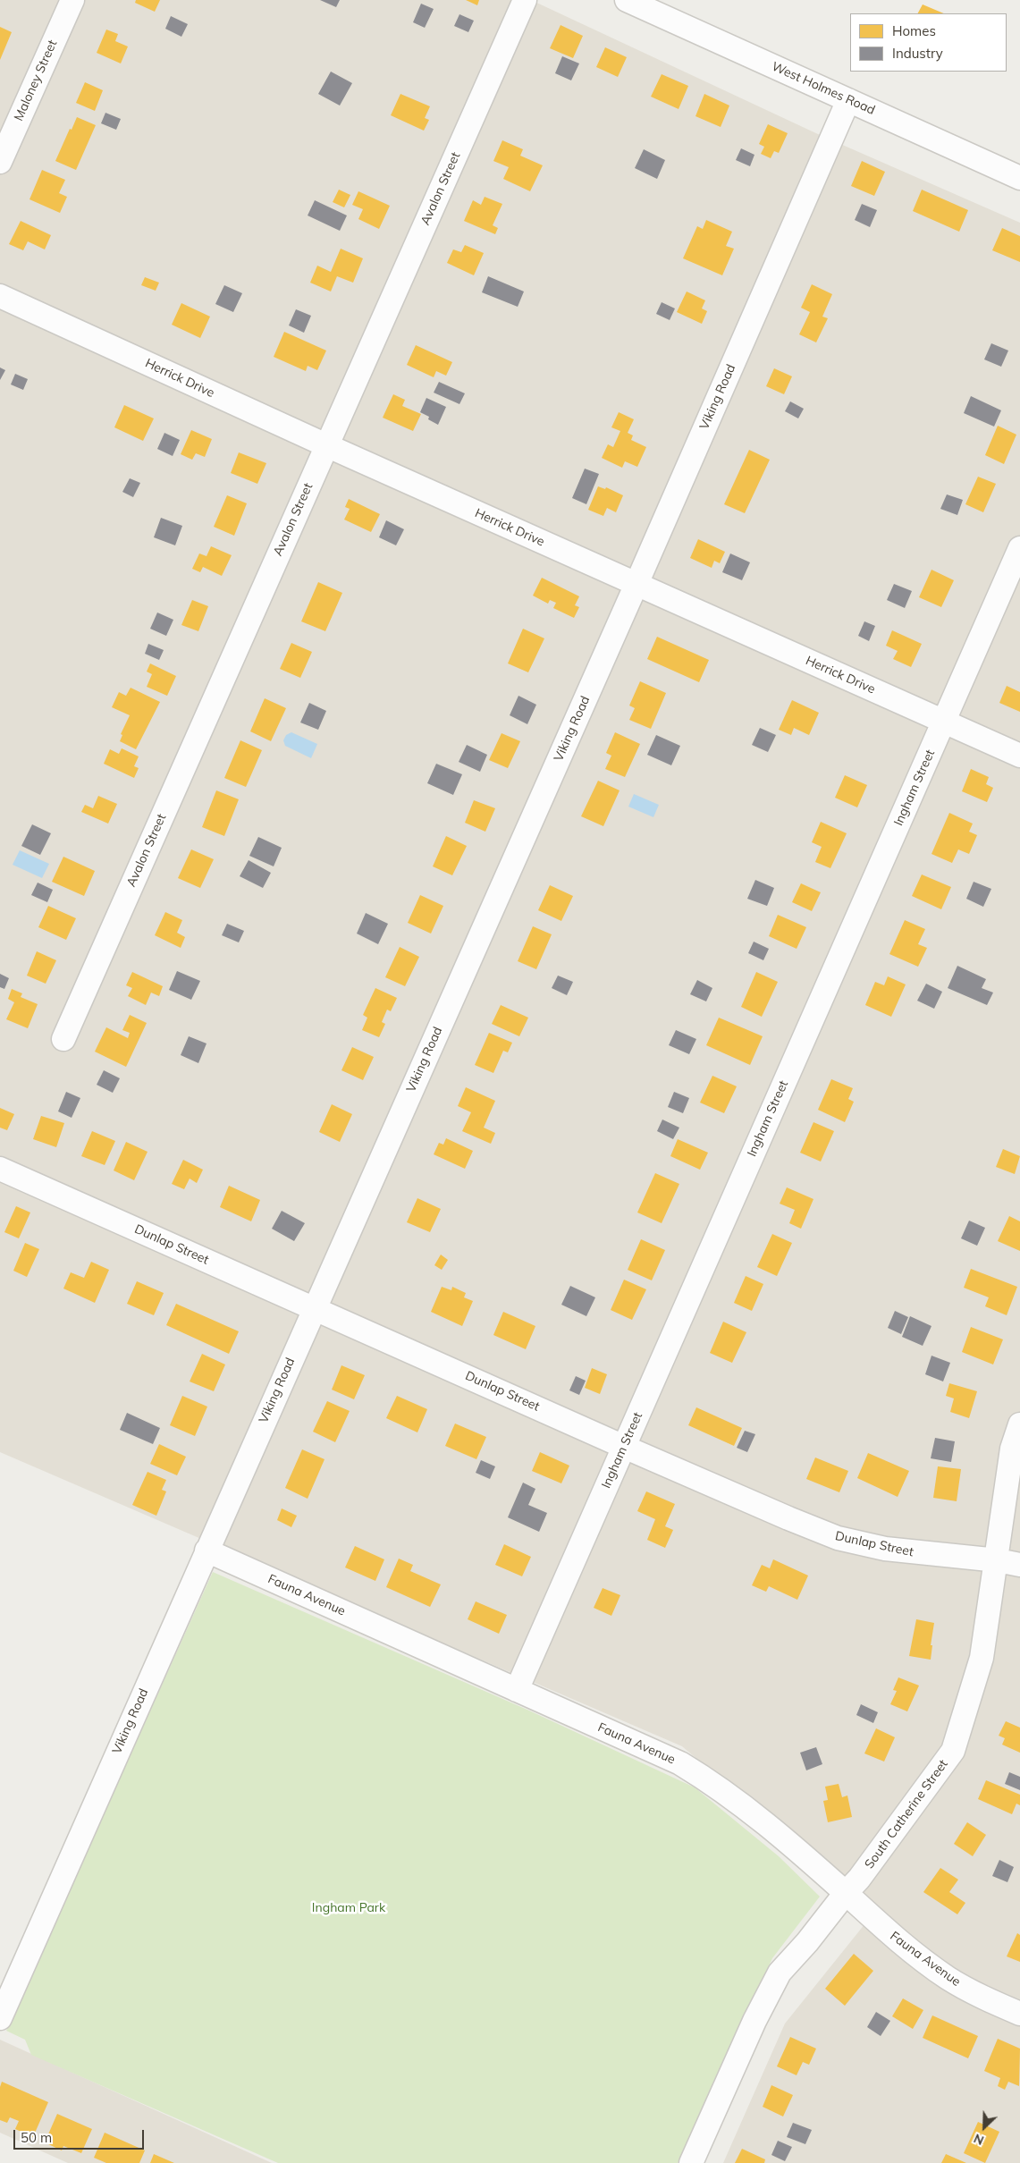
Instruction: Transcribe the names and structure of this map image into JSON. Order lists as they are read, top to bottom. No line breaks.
{"streets":{"street":["Maloney Street","West Holmes Road","Avalon Street","Herrick Drive","Viking Road","Ingham Street","Dunlap Street","Fauna Avenue","South Catherine Street"]},"crossings":[["West Holmes Road","Viking Road"],["Avalon Street","Herrick Drive"],["Herrick Drive","Viking Road"],["Herrick Drive","Ingham Street"],["Viking Road","Dunlap Street"],["Viking Road","Fauna Avenue"],["Ingham Street","Dunlap Street"],["Ingham Street","Fauna Avenue"],["Dunlap Street","South Catherine Street"],["Fauna Avenue","South Catherine Street"]],"parks":["Ingham Park"],"legend":["Homes","Industry"],"scale_bar":"50 m","north":"bottom left"}
